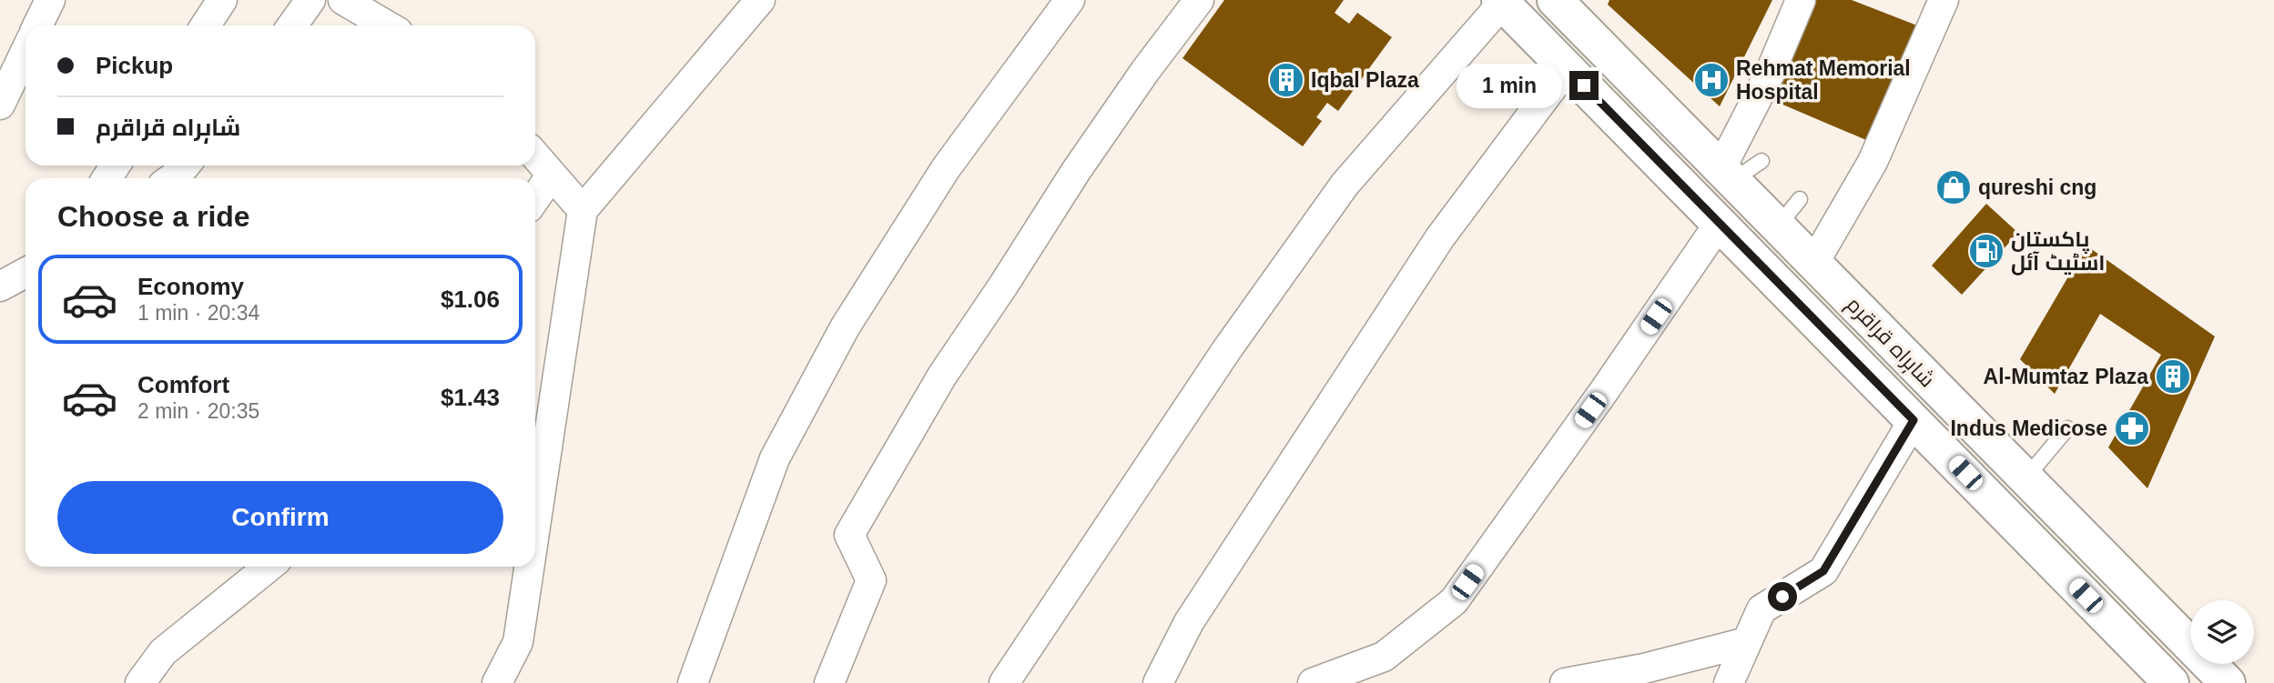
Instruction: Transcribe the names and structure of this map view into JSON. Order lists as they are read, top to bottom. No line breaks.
{"streets":{"highway":["شاہراہ قراقرم"]},"places":{"building":["Iqbal Plaza","Al-Mumtaz Plaza"],"hospital":["Rehmat Memorial Hospital"],"shop":["qureshi cng"],"fuel station":["پاکستان اسٹیٹ آئل"],"pharmacy":["Indus Medicose"]},"page":{"banner":["Pickup","شاہراہ قراقرم"],"bubble":"1 min","heading":"Choose a ride","list":[{"name":"Economy","note":"1 min · 20:34","value":"$1.06"},{"name":"Comfort","note":"2 min · 20:35","value":"$1.43"}],"buttons":"Confirm"}}
